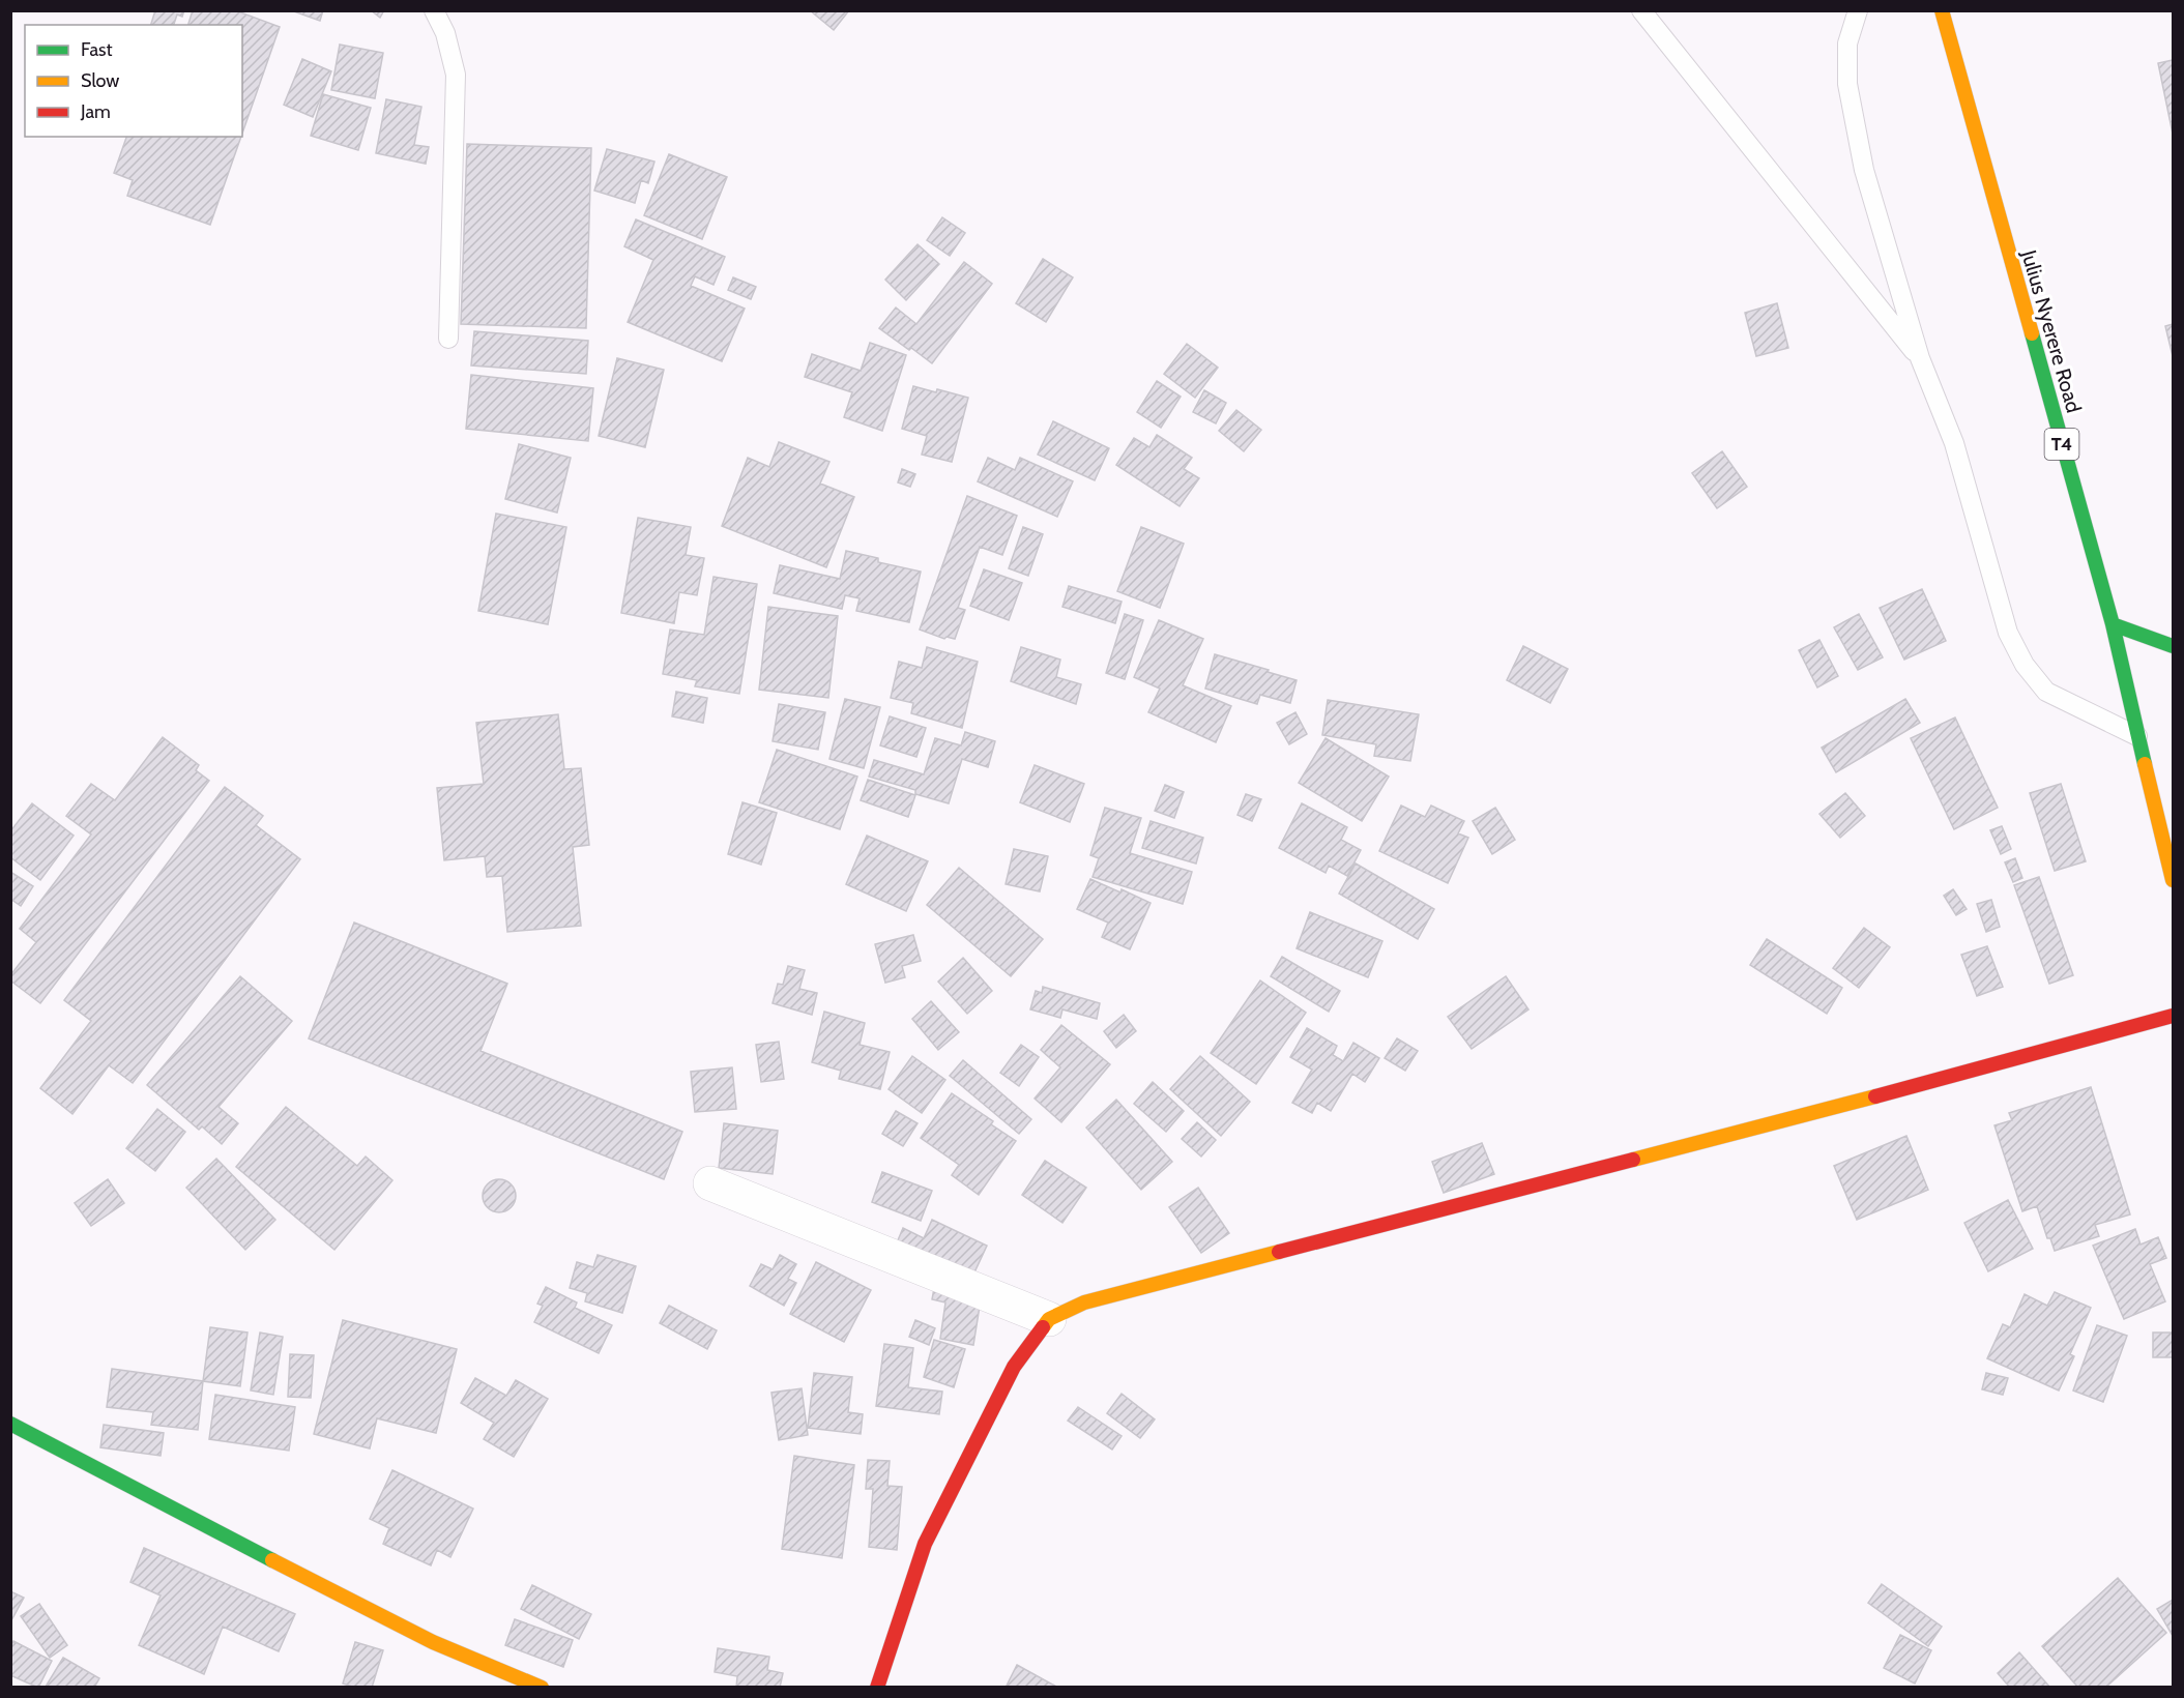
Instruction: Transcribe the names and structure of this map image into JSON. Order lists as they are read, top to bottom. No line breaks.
{"streets":{"main road":["Julius Nyerere Road","T4"]},"legend":["Fast","Slow","Jam"]}
